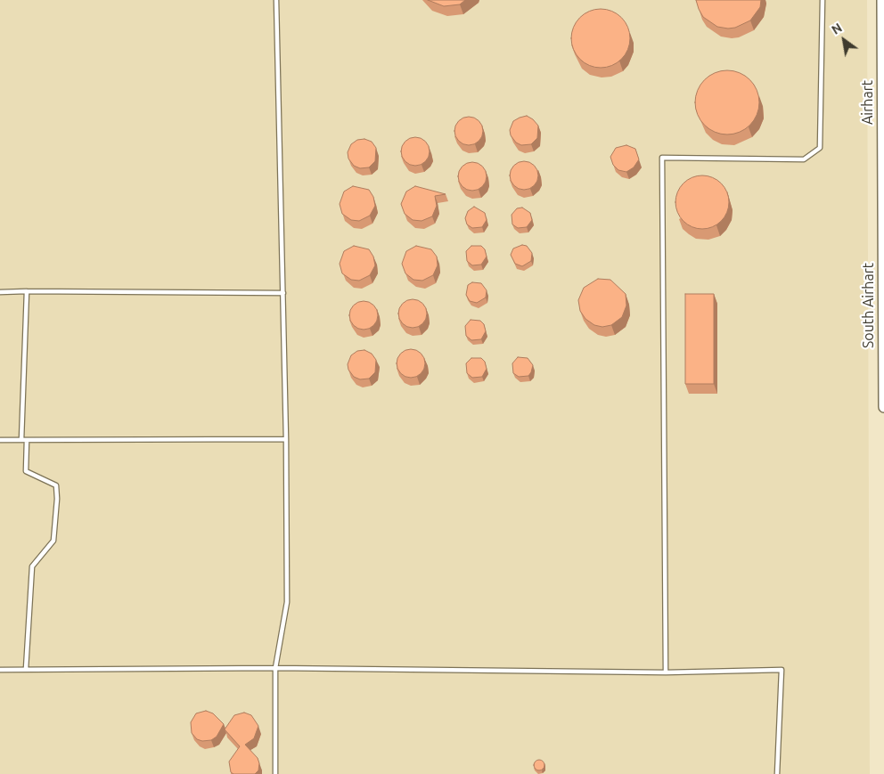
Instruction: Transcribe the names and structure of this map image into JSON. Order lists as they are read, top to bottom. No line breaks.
{"streets":{"street":["Airhart","South Airhart"]},"crossings":[["Airhart","South Airhart"]],"north":"top left"}
